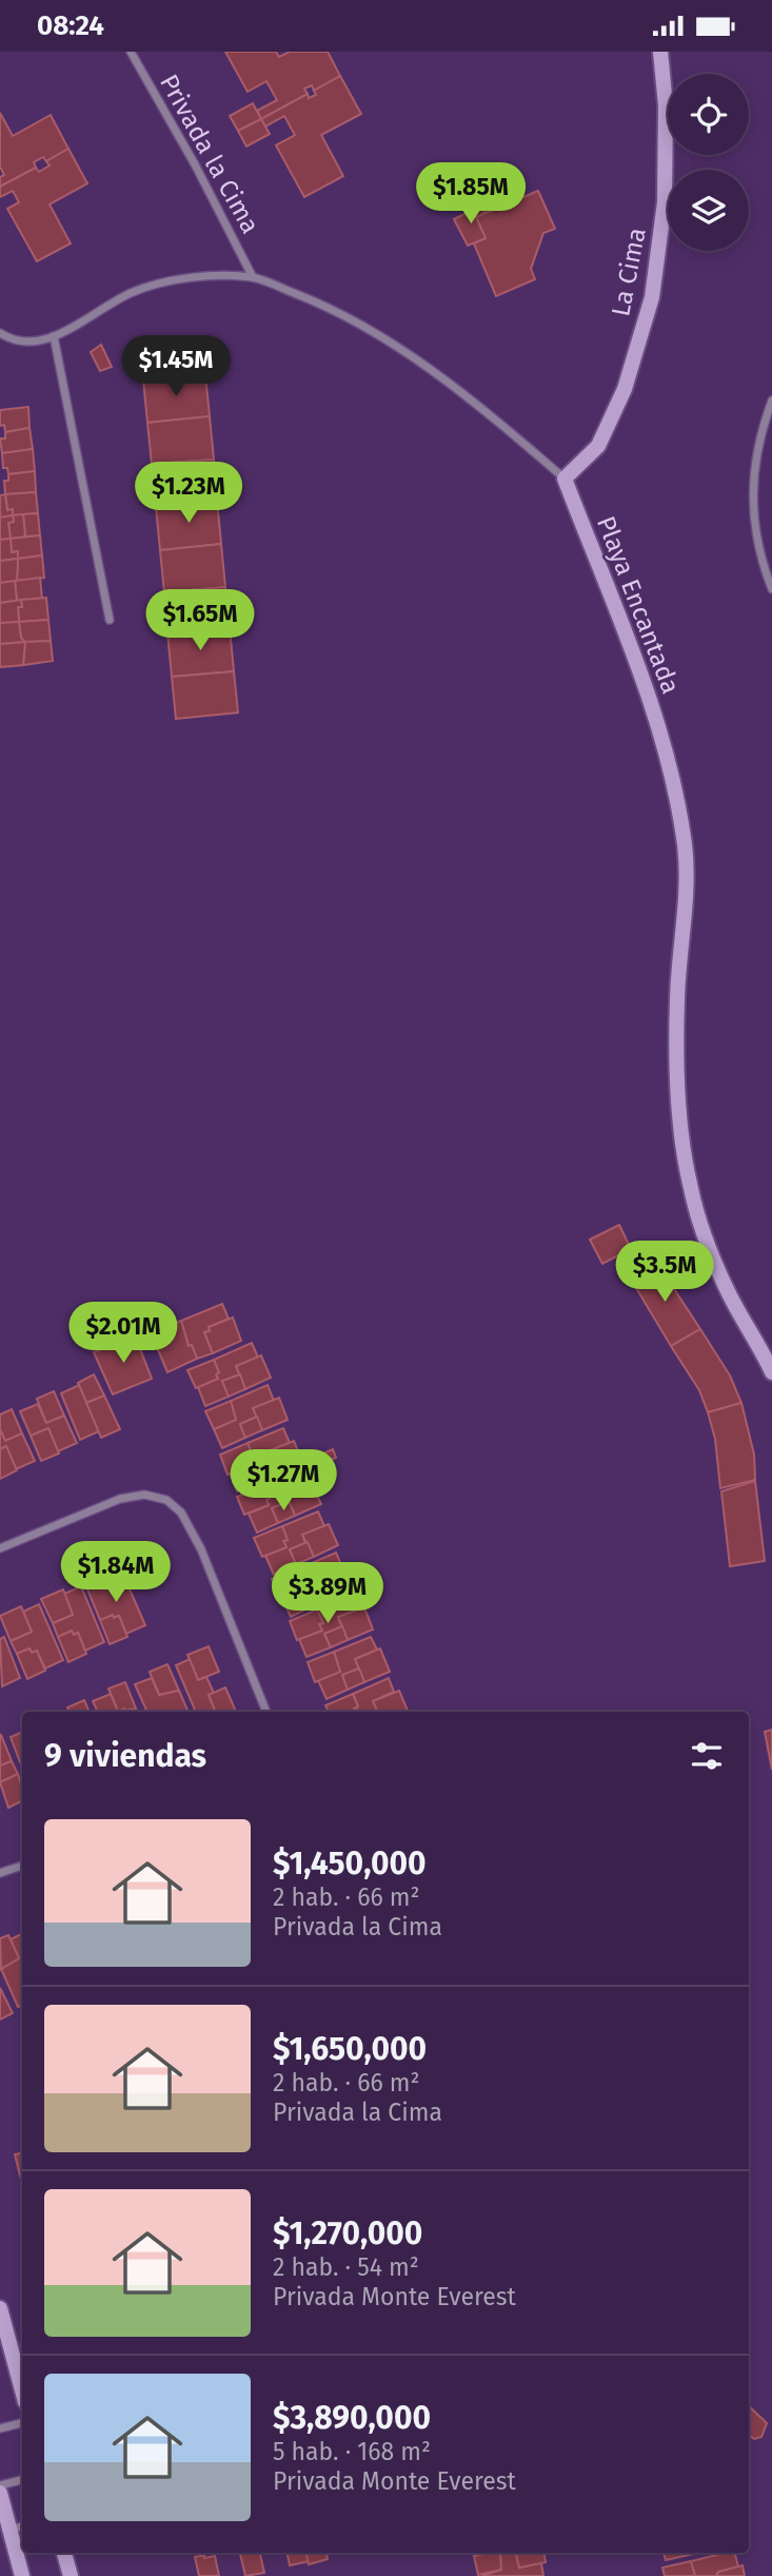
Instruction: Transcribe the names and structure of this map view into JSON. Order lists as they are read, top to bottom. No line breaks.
{"streets":{"street":["Privada la Cima","La Cima","Playa Encantada"]},"crossings":[["Privada la Cima","Playa Encantada"],["La Cima","Playa Encantada"]],"page":{"status":"08:24","price":["$1.85M","$1.45M","$1.23M","$1.65M","$3.5M","$2.01M","$1.27M","$1.84M","$3.89M"],"heading":"9 viviendas","list":[{"name":"$1,450,000","note":"2 hab. · 66 m² · Privada la Cima"},{"name":"$1,650,000","note":"2 hab. · 66 m² · Privada la Cima"},{"name":"$1,270,000","note":"2 hab. · 54 m² · Privada Monte Everest"},{"name":"$3,890,000","note":"5 hab. · 168 m² · Privada Monte Everest"}]}}
